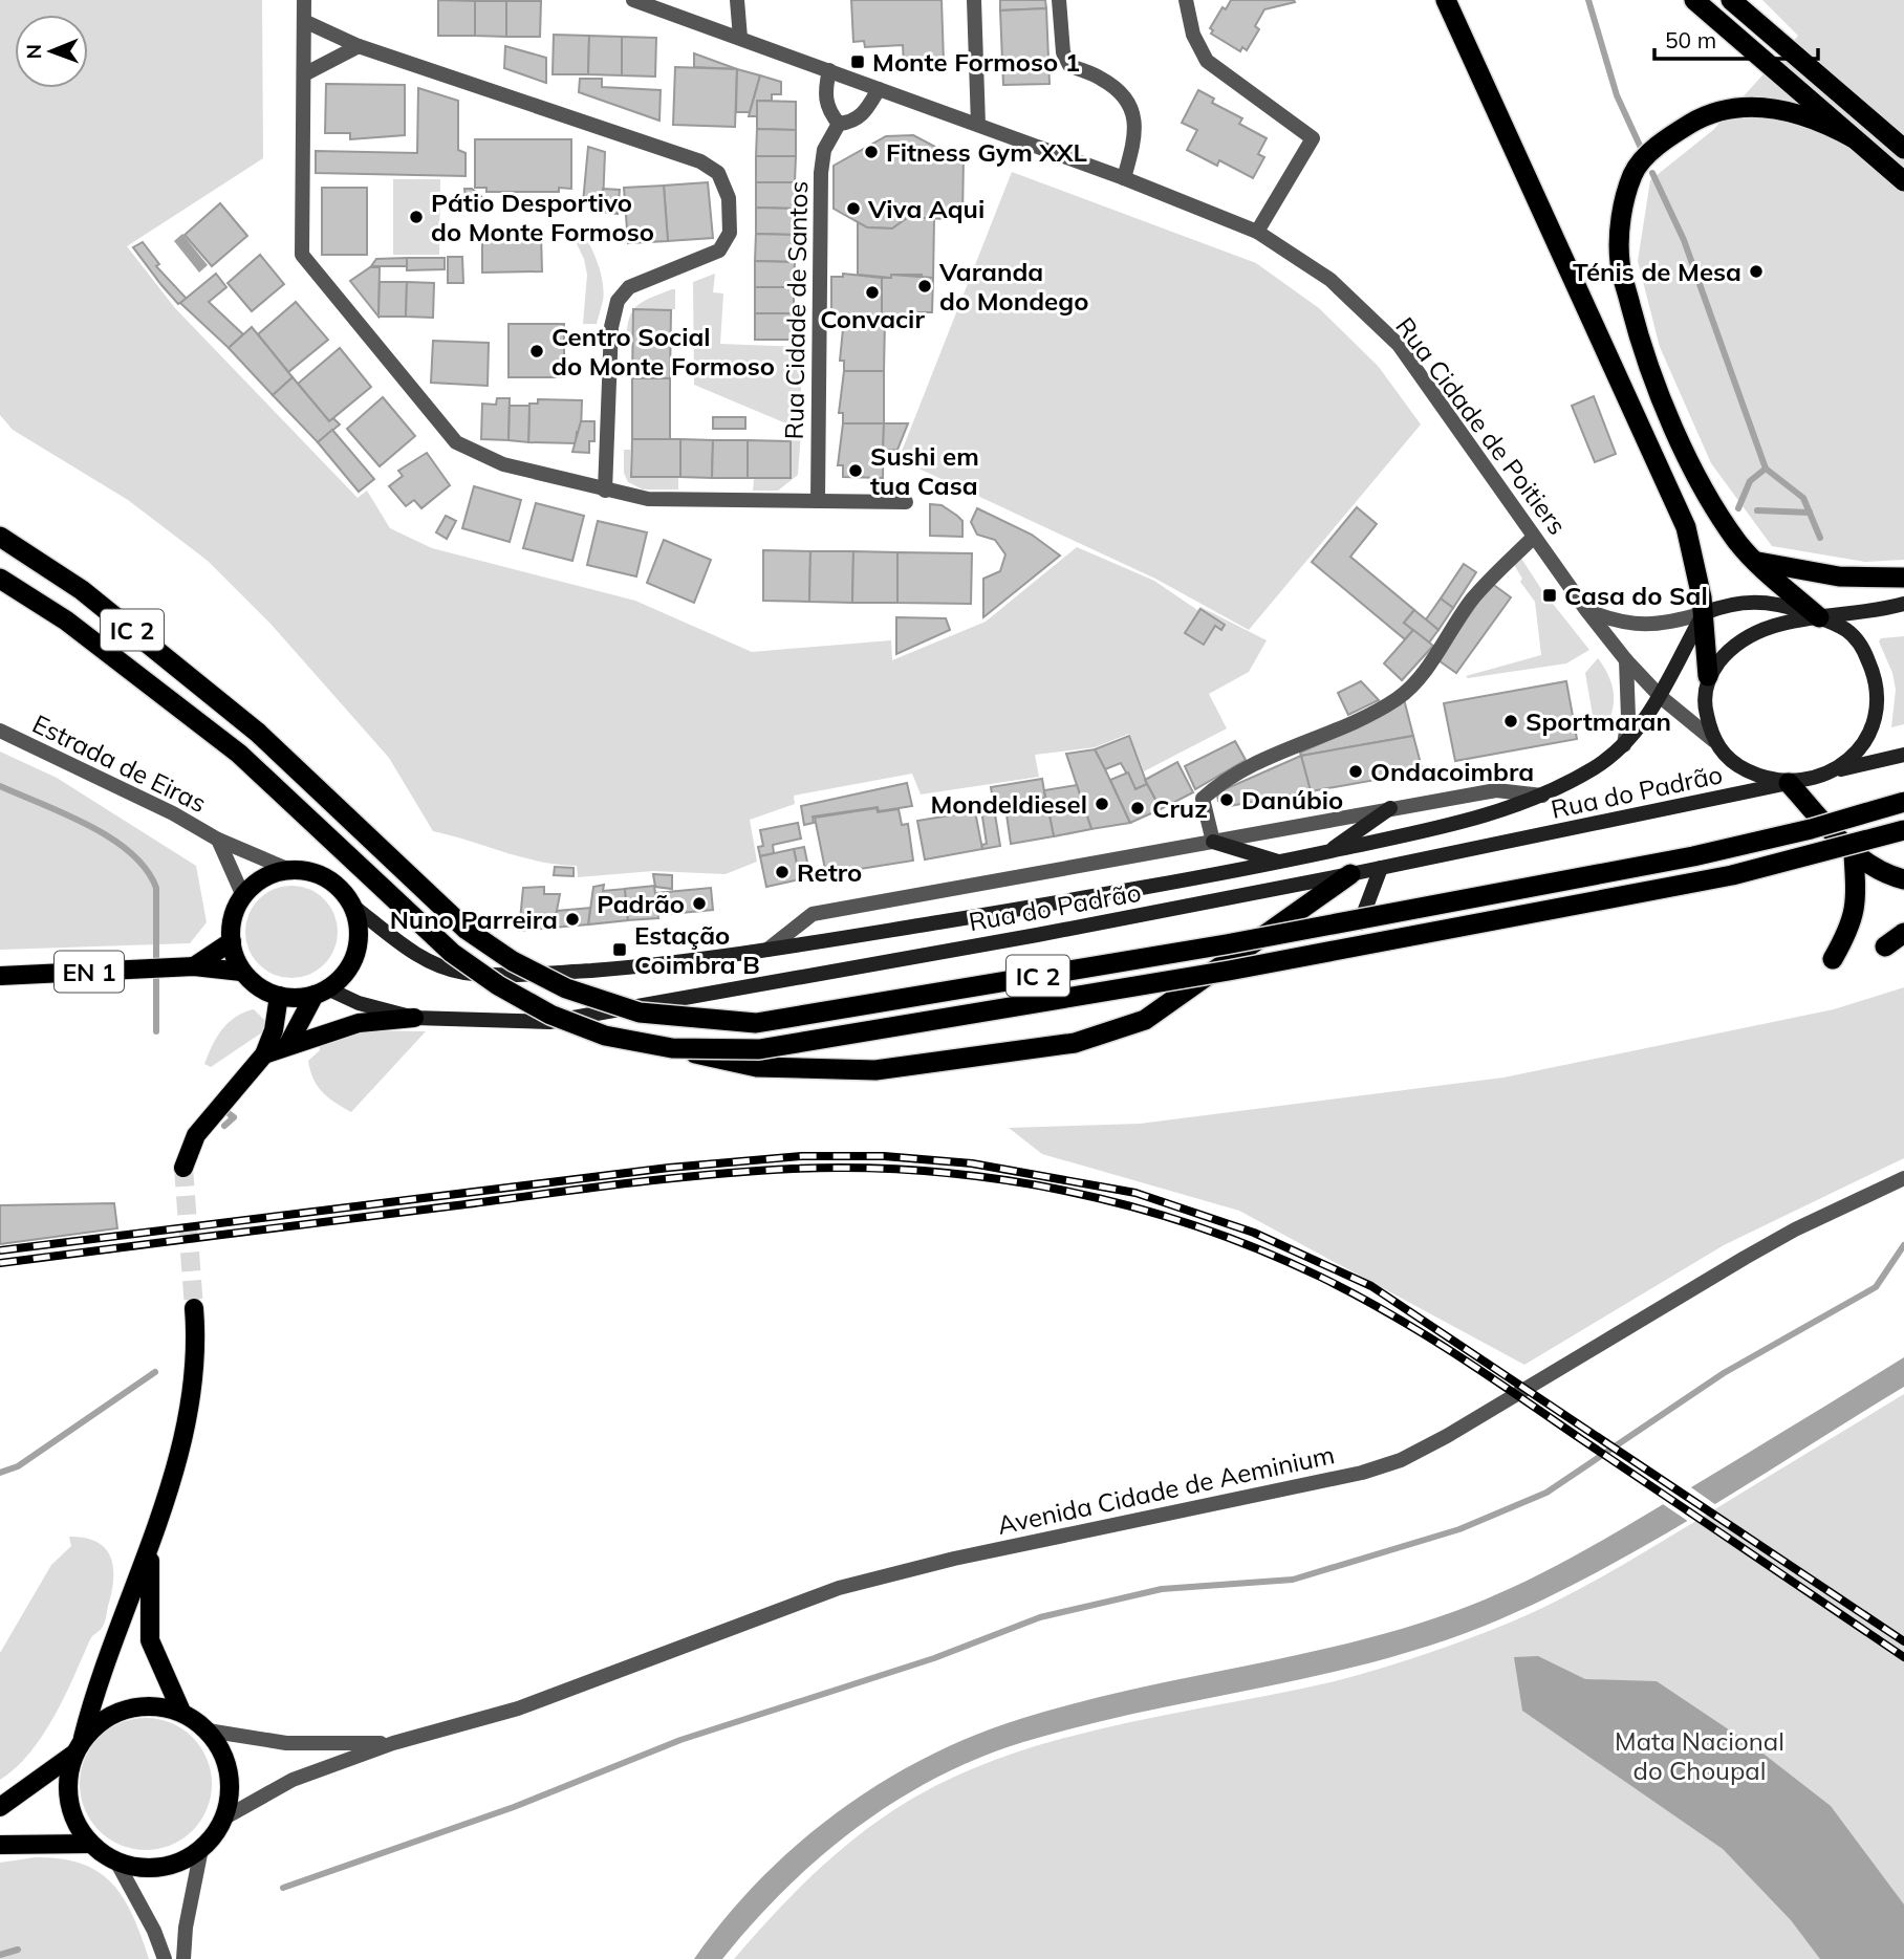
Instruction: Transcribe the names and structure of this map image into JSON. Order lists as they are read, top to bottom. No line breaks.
{"streets":{"highway":["IC 2"],"main road":["Rua do Padrão","EN 1"],"street":["Rua Cidade de Santos","Rua Cidade de Poitiers","Estrada de Eiras","Avenida Cidade de Aeminium"]},"crossings":[["Rua Cidade de Poitiers","Rua do Padrão"],["Estrada de Eiras","Rua do Padrão"],["Estrada de Eiras","EN 1"],["Rua do Padrão","EN 1"]],"parks":["Mata Nacional do Choupal"],"places":{"transit":["Monte Formoso 1","Casa do Sal","Estação Coimbra B"],"other":["Fitness Gym XXL","Viva Aqui","Pátio Desportivo do Monte Formoso","Ténis de Mesa","Varanda do Mondego","Convacir","Centro Social do Monte Formoso","Sushi em tua Casa","Sportmaran","Ondacoimbra","Danúbio","Mondeldiesel","Cruz","Retro","Padrão","Nuno Parreira"]},"scale_bar":"50 m","north":"left"}
